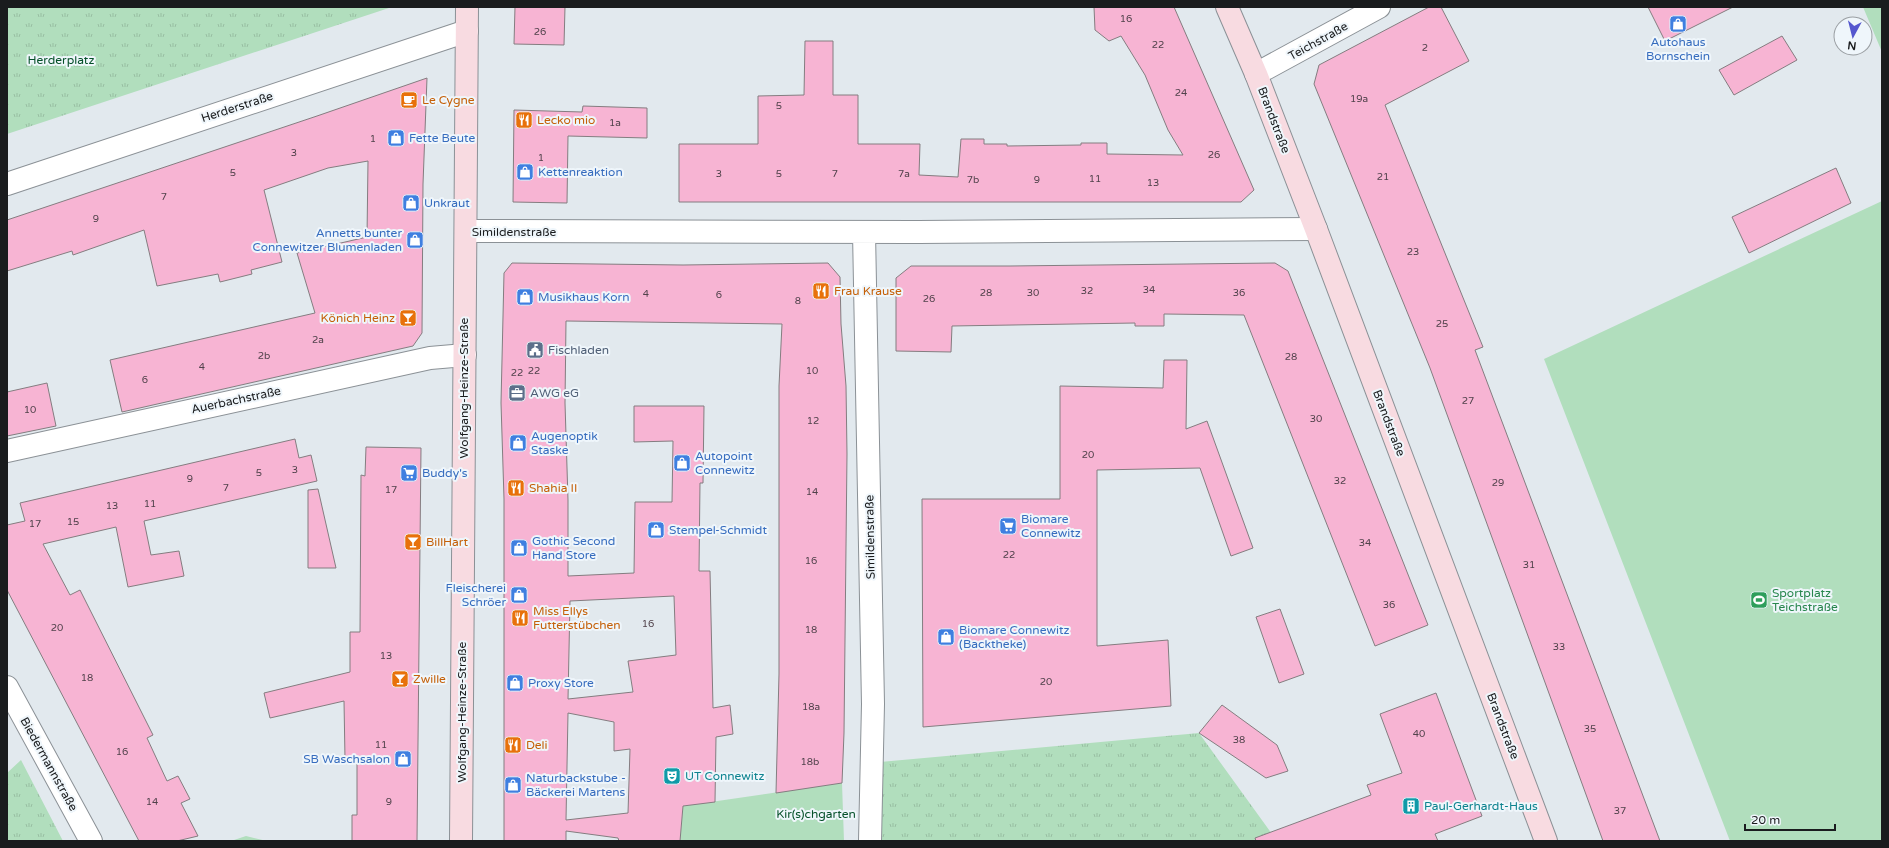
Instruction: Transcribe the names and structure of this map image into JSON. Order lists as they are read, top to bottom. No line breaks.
{"streets":{"street":["Teichstraße","Herderstraße","Brandstraße","Simildenstraße","Wolfgang-Heinze-Straße","Auerbachstraße","Biedermannstraße"]},"crossings":[["Teichstraße","Brandstraße"],["Herderstraße","Wolfgang-Heinze-Straße"],["Brandstraße","Simildenstraße"],["Simildenstraße","Wolfgang-Heinze-Straße"],["Wolfgang-Heinze-Straße","Auerbachstraße"]],"parks":["Herderplatz","Kir(s)chgarten"],"places":{"shop":["Autohaus Bornschein","Fette Beute","Kettenreaktion","Unkraut","Annetts bunter Connewitzer Blumenladen","Musikhaus Korn","Augenoptik Staske","Autopoint Connewitz","Stempel-Schmidt","Gothic Second Hand Store","Fleischerei Schröer","Biomare Connewitz (Backtheke)","Proxy Store","SB Waschsalon","Naturbackstube - Bäckerei Martens"],"cafe":["Le Cygne"],"restaurant":["Lecko mio","Frau Krause","Shahia II","Miss Ellys Futterstübchen","Deli"],"bar":["Könich Heinz","BillHart","Zwille"],"public building":["Fischladen"],"office":["AWG eG"],"supermarket":["Buddy's","Biomare Connewitz"],"sports":["Sportplatz Teichstraße"],"theatre":["UT Connewitz"],"building":["Paul-Gerhardt-Haus"]},"house_numbers":["16","26","22","2","24","19a","5","1a","1","3","26","1","5","3","5","7","7a","21","11","7b","9","13","7","9","23","34","32","28","30","36","4","6","26","8","25","2a","2b","28","4","22","10","22","6","27","10","30","12","20","3","5","9","32","29","7","17","14","11","13","15","17","34","22","16","31","36","16","20","18","33","13","18","20","18a","35","40","38","11","16","18b","14","9","37"],"scale_bar":"20 m","north":"bottom"}
